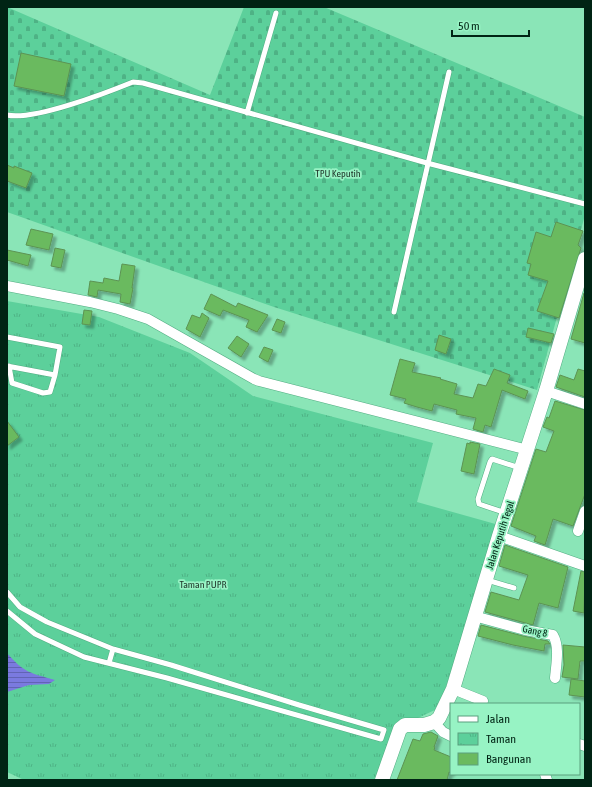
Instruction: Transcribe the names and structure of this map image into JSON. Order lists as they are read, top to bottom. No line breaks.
{"streets":{"main road":["Jalan Keputih Tegal"],"street":["Gang 8"]},"crossings":[["Jalan Keputih Tegal","Gang 8"]],"parks":["TPU Keputih","Taman PUPR"],"legend":["Jalan","Taman","Bangunan"],"scale_bar":"50 m"}
